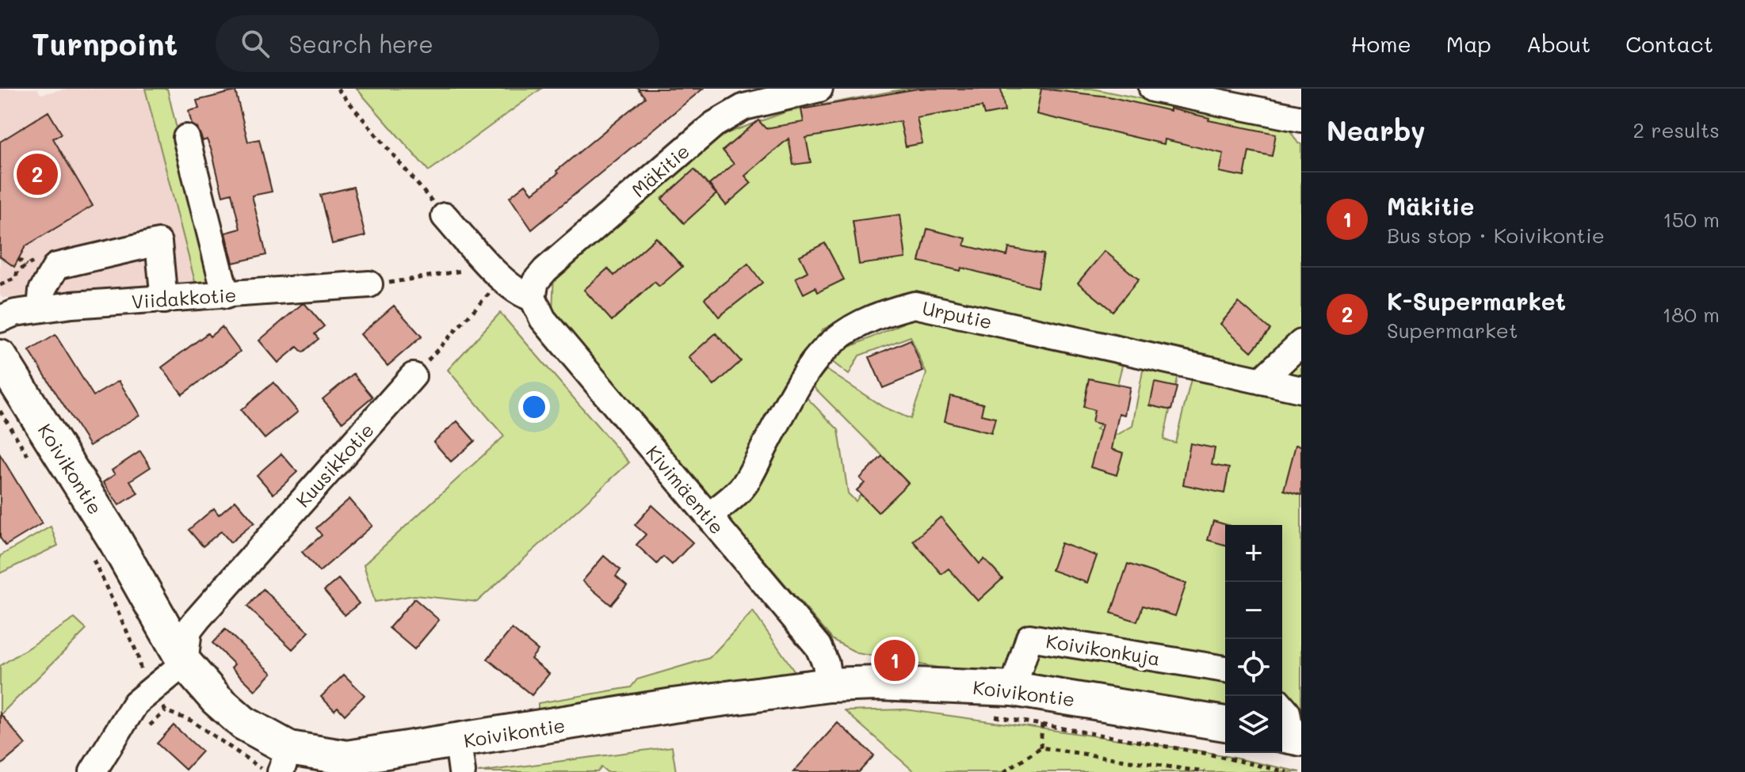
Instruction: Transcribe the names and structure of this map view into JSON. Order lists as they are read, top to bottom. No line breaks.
{"streets":{"main road":["Koivikontie"],"street":["Mäkitie","Viidakkotie","Urputie","Kuusikkotie","Kivimäentie","Koivikonkuja"]},"crossings":[["Mäkitie","Kivimäentie"],["Urputie","Kivimäentie"],["Kuusikkotie","Koivikontie"],["Koivikontie","Kivimäentie"],["Koivikontie","Koivikonkuja"]],"page":{"header":"Turnpoint","search":"Search here","nav":["Home","Map","About","Contact"],"heading":["Nearby","2 results"],"pins":["2","1"],"list":[{"mark":"1","name":"Mäkitie","note":"Bus stop · Koivikontie","value":"150 m"},{"mark":"2","name":"K-Supermarket","note":"Supermarket","value":"180 m"}],"map_buttons":["+","−"]}}
